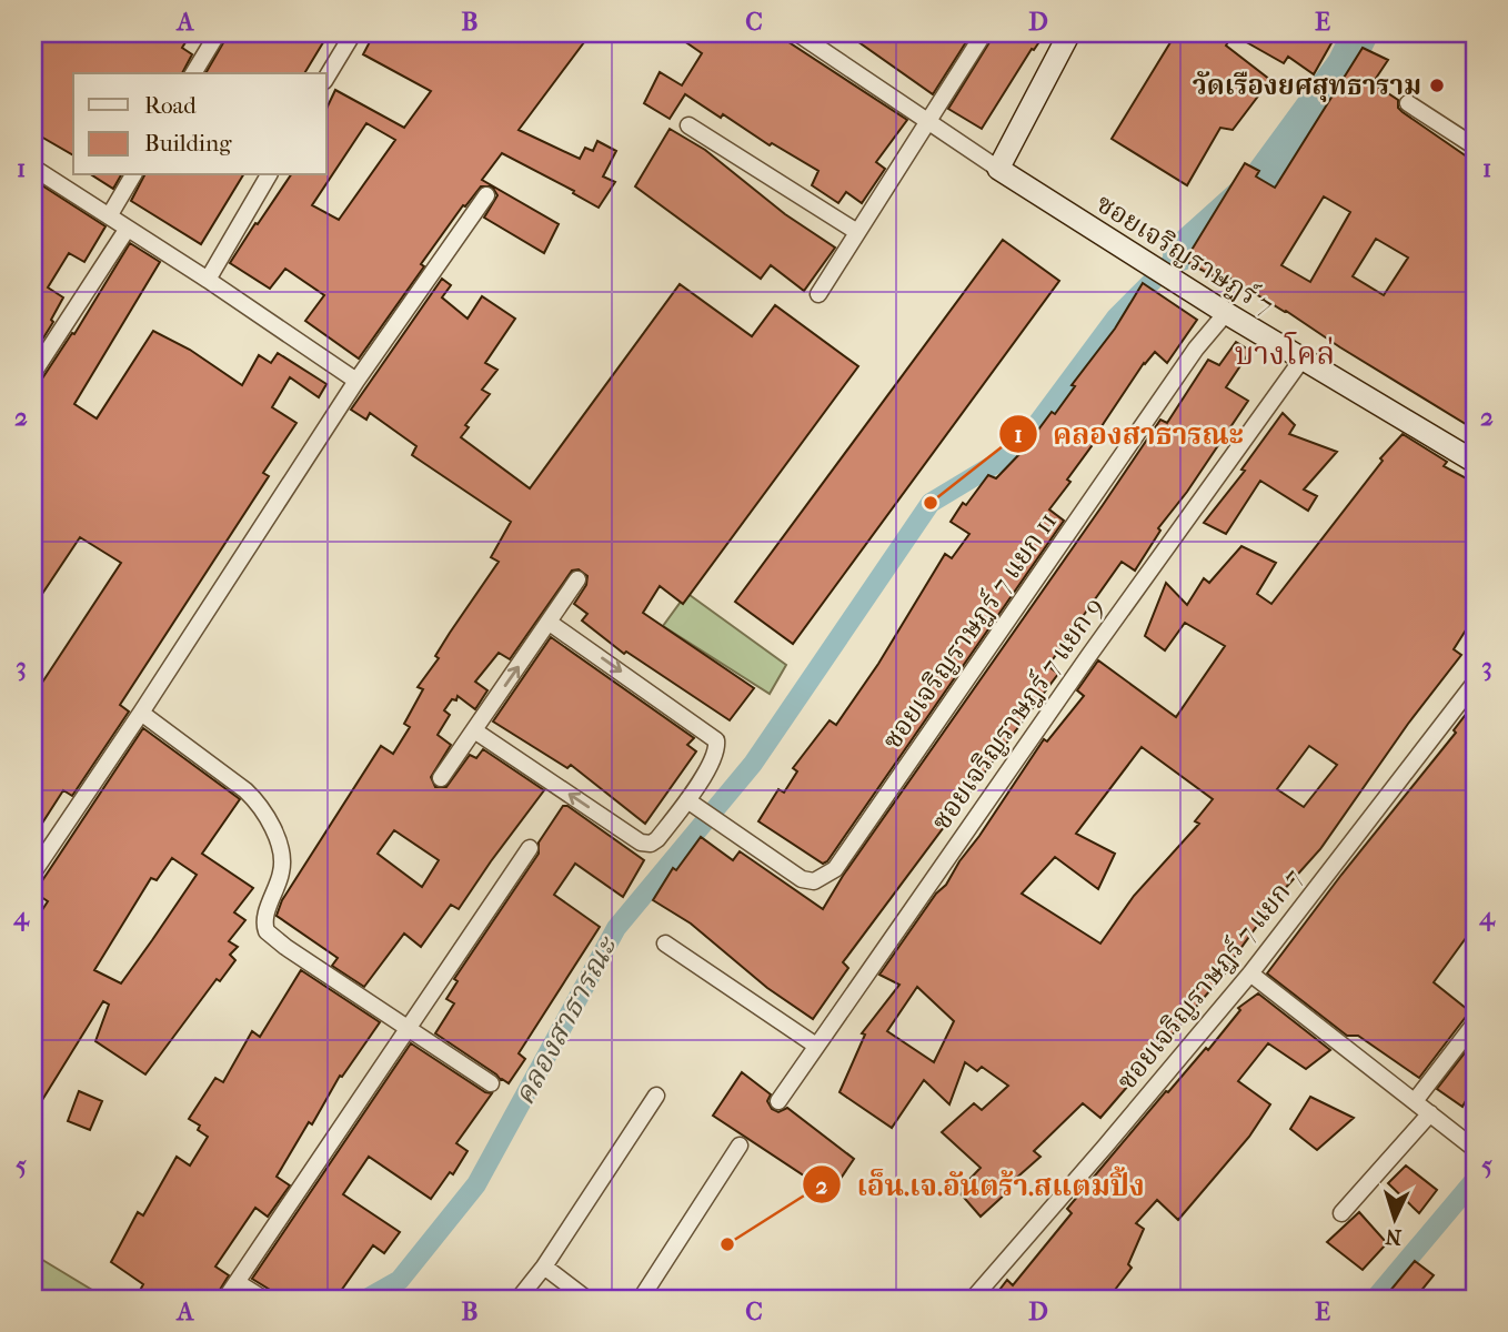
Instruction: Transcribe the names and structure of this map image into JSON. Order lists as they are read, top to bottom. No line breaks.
{"streets":{"street":["ซอยเจริญราษฎร์ 7","ซอยเจริญราษฎร์ 7 แยก 11","ซอยเจริญราษฎร์ 7 แยก 9","ซอยเจริญราษฎร์ 7 แยก 7"]},"crossings":[["ซอยเจริญราษฎร์ 7","ซอยเจริญราษฎร์ 7 แยก 11"],["ซอยเจริญราษฎร์ 7","ซอยเจริญราษฎร์ 7 แยก 9"]],"districts":["บางโคล่"],"water":["คลองสาธารณะ"],"places":["วัดเรืองยศสุทธาราม","คลองสาธารณะ","เอ็น.เจ.อันตร้า.สแตมปิ้ง"],"legend":["Road","Building"],"north":"bottom","grid":{"columns":["A","B","C","D","E"],"rows":["1","2","3","4","5"]}}
